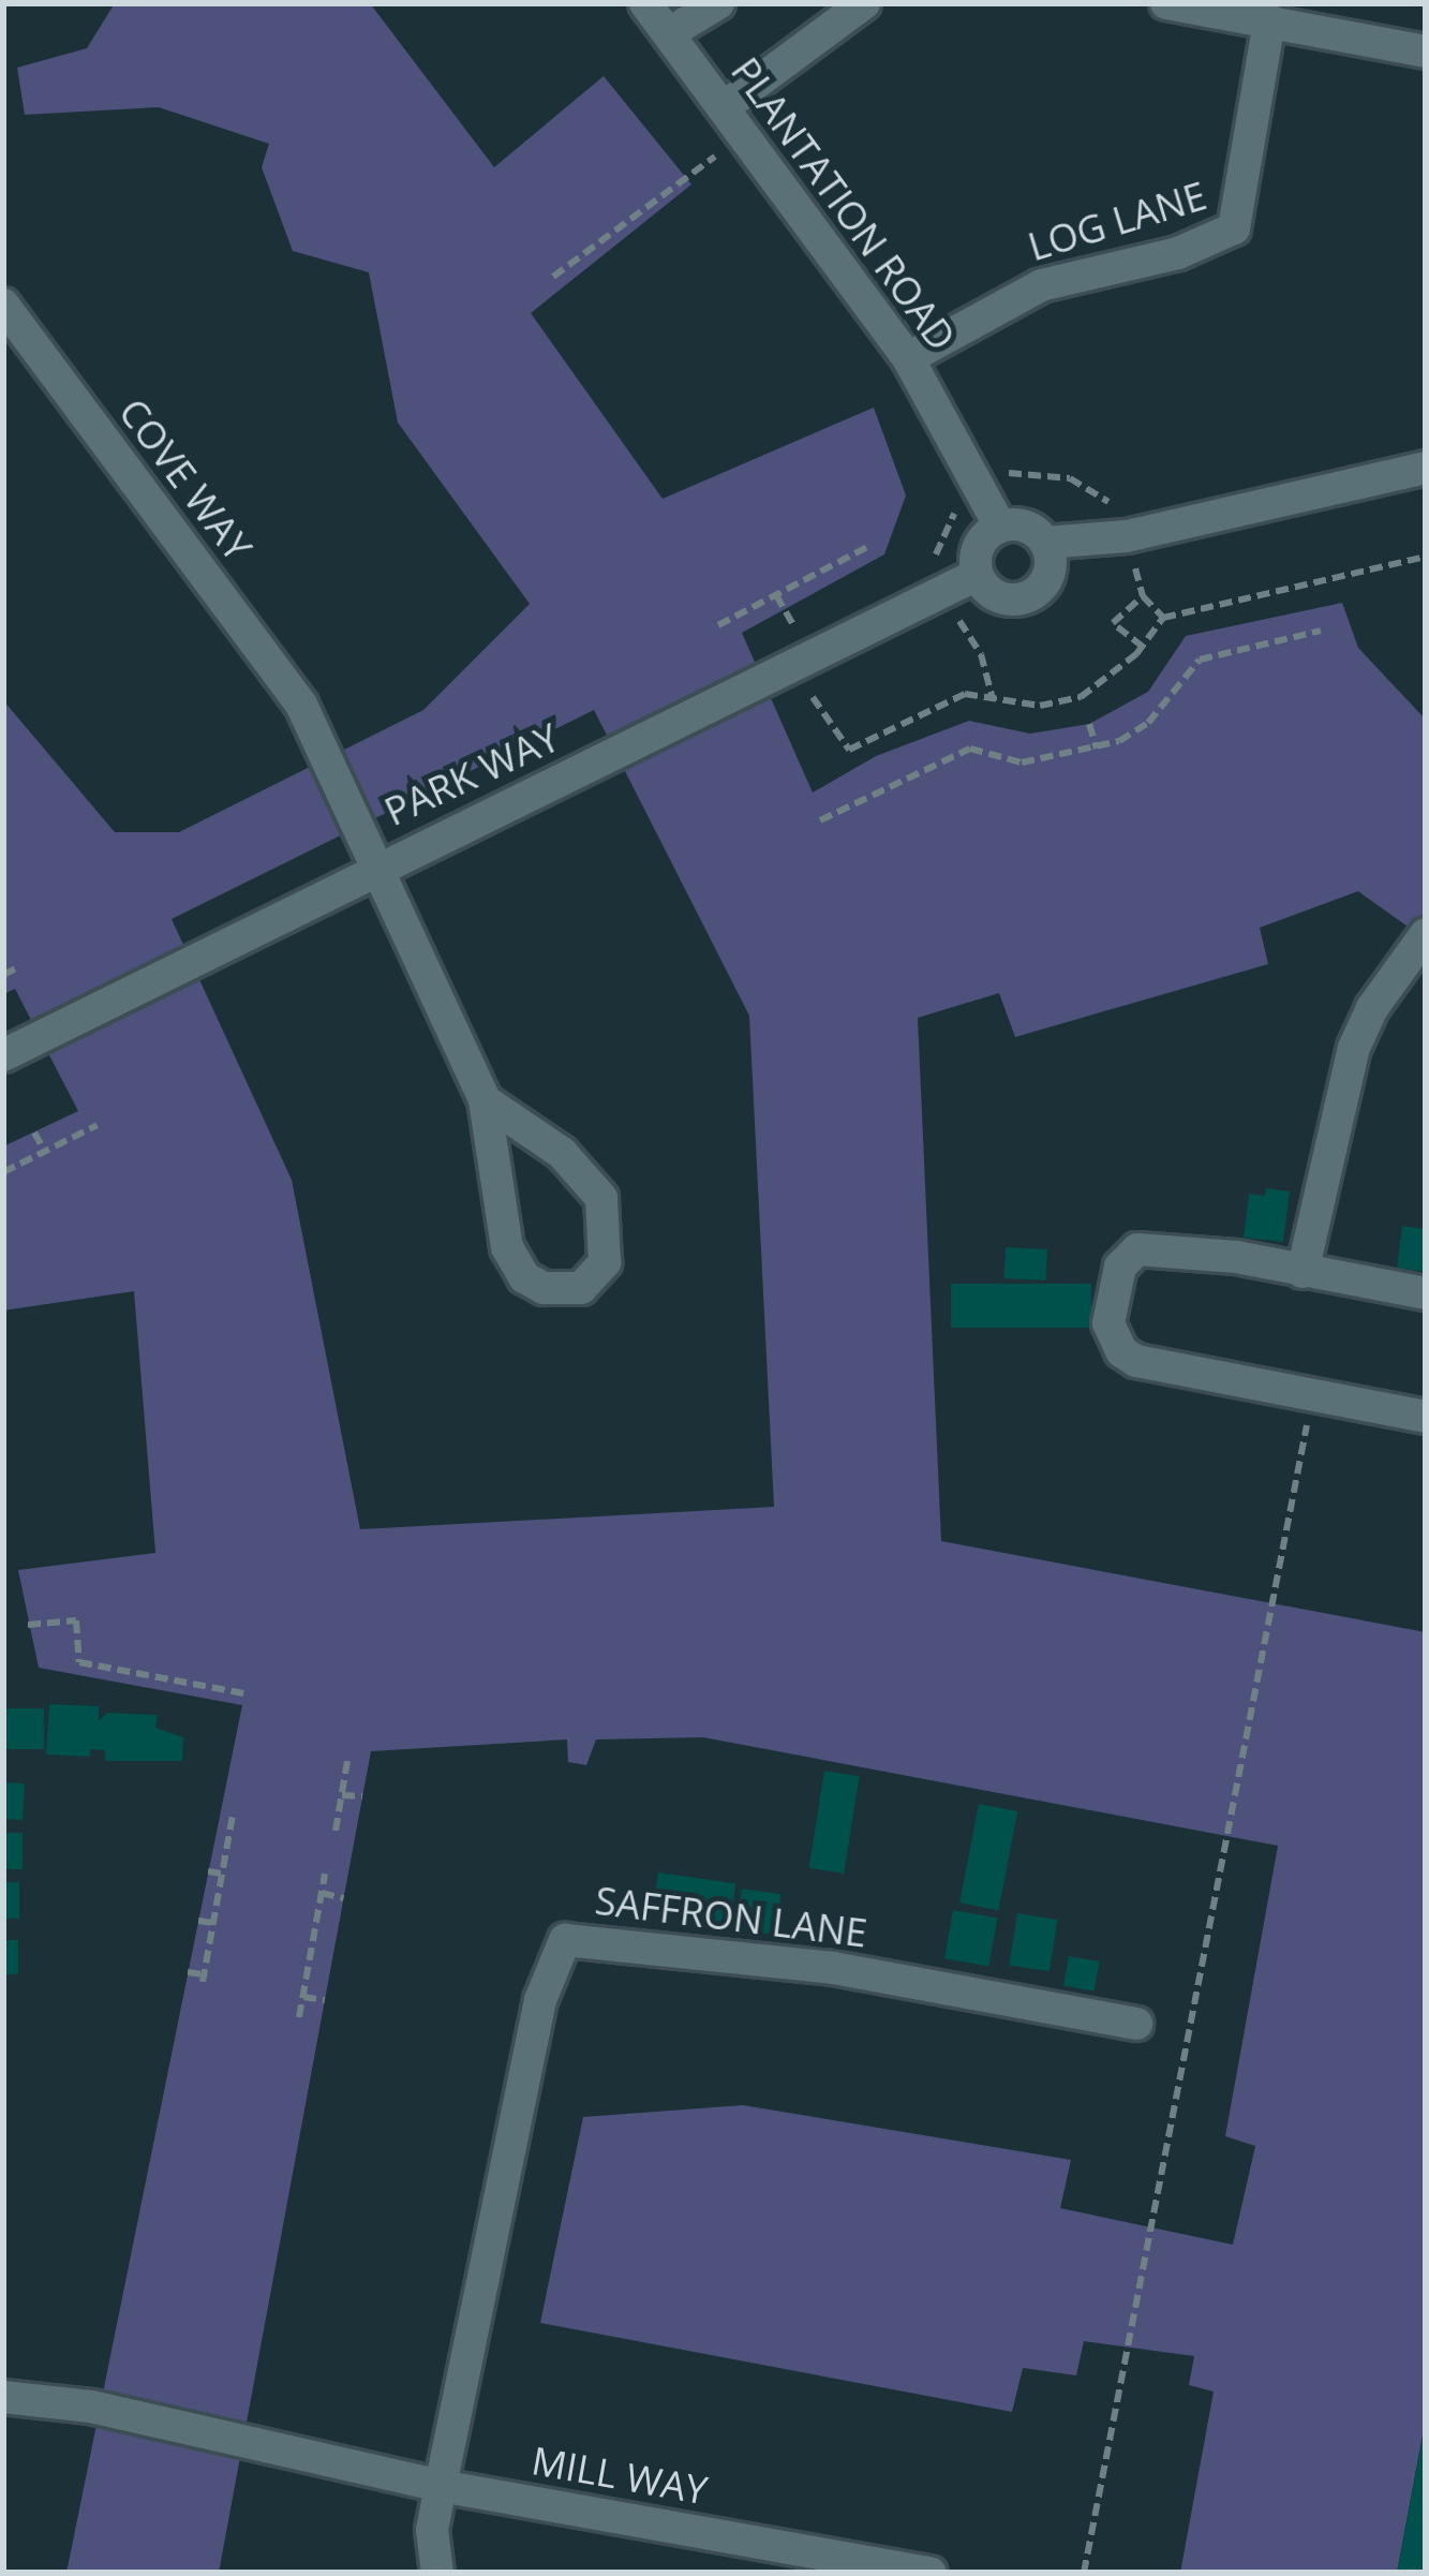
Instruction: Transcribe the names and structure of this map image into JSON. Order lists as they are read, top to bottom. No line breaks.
{"streets":{"street":["PLANTATION ROAD","LOG LANE","COVE WAY","PARK WAY","SAFFRON LANE","MILL WAY"]},"crossings":[["PLANTATION ROAD","LOG LANE"],["PLANTATION ROAD","PARK WAY"],["COVE WAY","PARK WAY"],["SAFFRON LANE","MILL WAY"]]}
